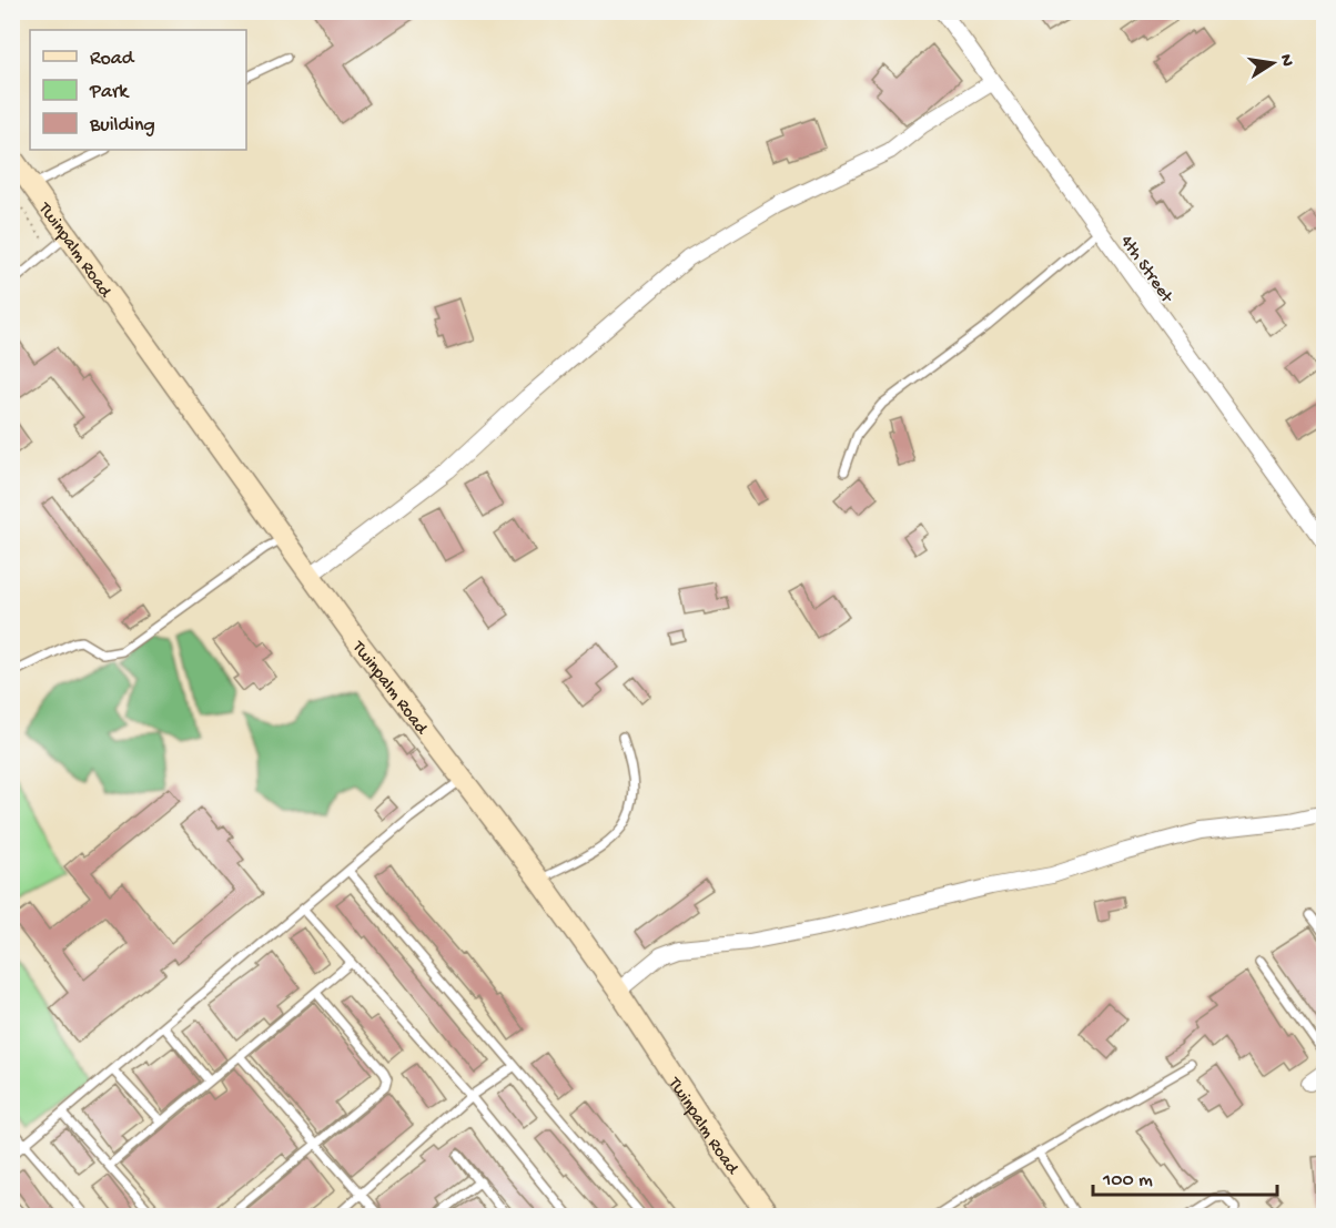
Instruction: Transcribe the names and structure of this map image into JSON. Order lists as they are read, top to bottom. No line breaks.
{"streets":{"main road":["Twinpalm Road"],"street":["4th Street"]},"legend":["Road","Park","Building"],"scale_bar":"100 m","north":"right"}
